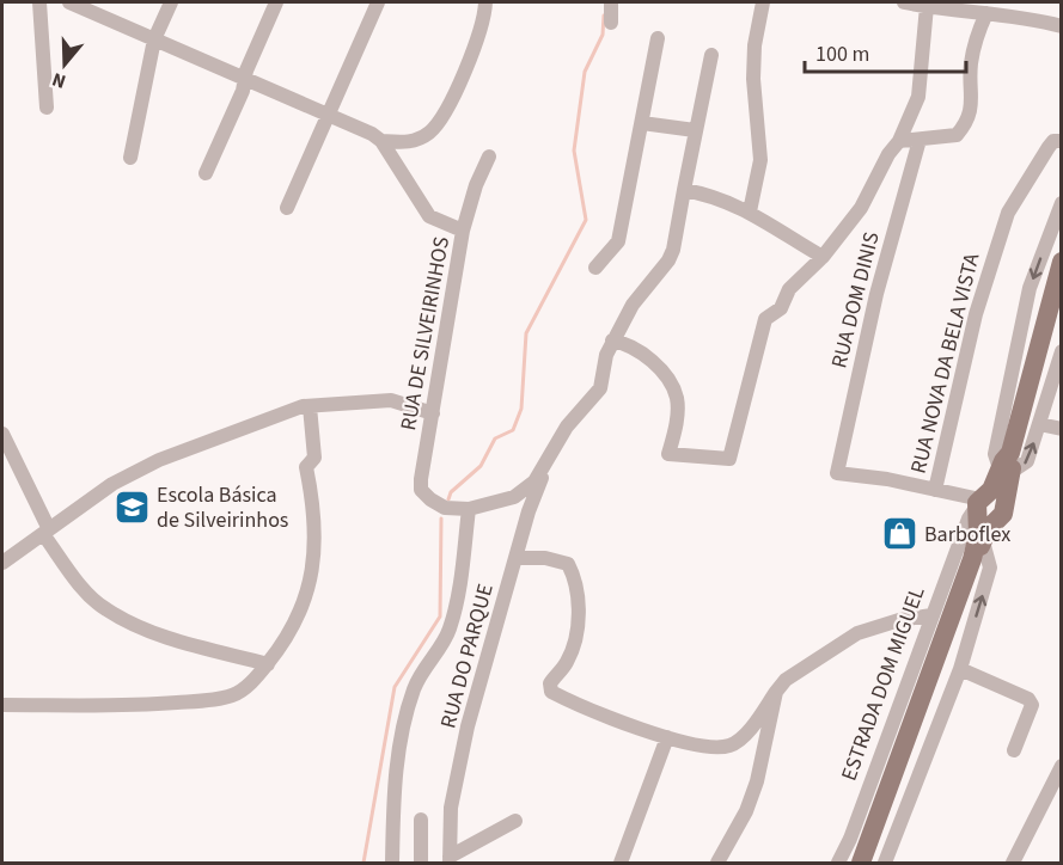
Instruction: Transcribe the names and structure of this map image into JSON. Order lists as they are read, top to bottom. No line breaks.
{"streets":{"main road":["ESTRADA DOM MIGUEL"],"street":["RUA DOM DINIS","RUA DE SILVEIRINHOS","RUA NOVA DA BELA VISTA","RUA DO PARQUE"]},"crossings":[["RUA DOM DINIS","RUA NOVA DA BELA VISTA"]],"places":{"school or university":["Escola Básica de Silveirinhos"],"shop":["Barboflex"]},"scale_bar":"100 m","north":"bottom"}
